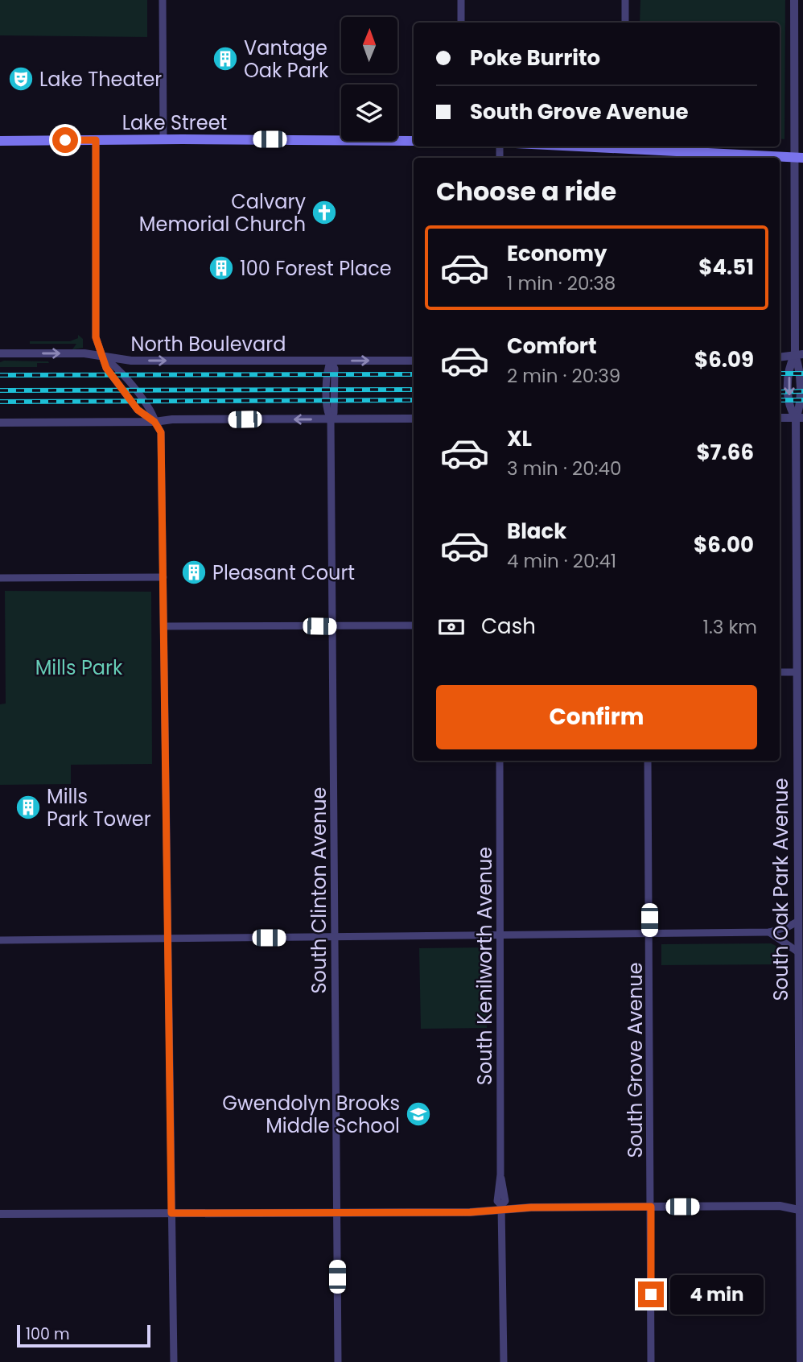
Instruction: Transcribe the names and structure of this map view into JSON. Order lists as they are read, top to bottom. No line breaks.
{"streets":{"main road":["Lake Street"],"street":["North Boulevard","South Oak Park Avenue","South Clinton Avenue","South Kenilworth Avenue","South Grove Avenue"]},"crossings":[["North Boulevard","South Clinton Avenue"]],"parks":["Mills Park"],"places":{"building":["Vantage Oak Park","100 Forest Place","Pleasant Court","Mills Park Tower"],"theatre":["Lake Theater"],"church":["Calvary Memorial Church"],"school or university":["Gwendolyn Brooks Middle School"]},"scale_bar":"100 m","north":"top","page":{"banner":["Poke Burrito","South Grove Avenue"],"heading":"Choose a ride","list":[{"name":"Economy","note":"1 min · 20:38","value":"$4.51"},{"name":"Comfort","note":"2 min · 20:39","value":"$6.09"},{"name":"XL","note":"3 min · 20:40","value":"$7.66"},{"name":"Black","note":"4 min · 20:41","value":"$6.00"}],"pay":["Cash","1.3 km"],"buttons":"Confirm","bubble":"4 min","scale":"100 m"}}
